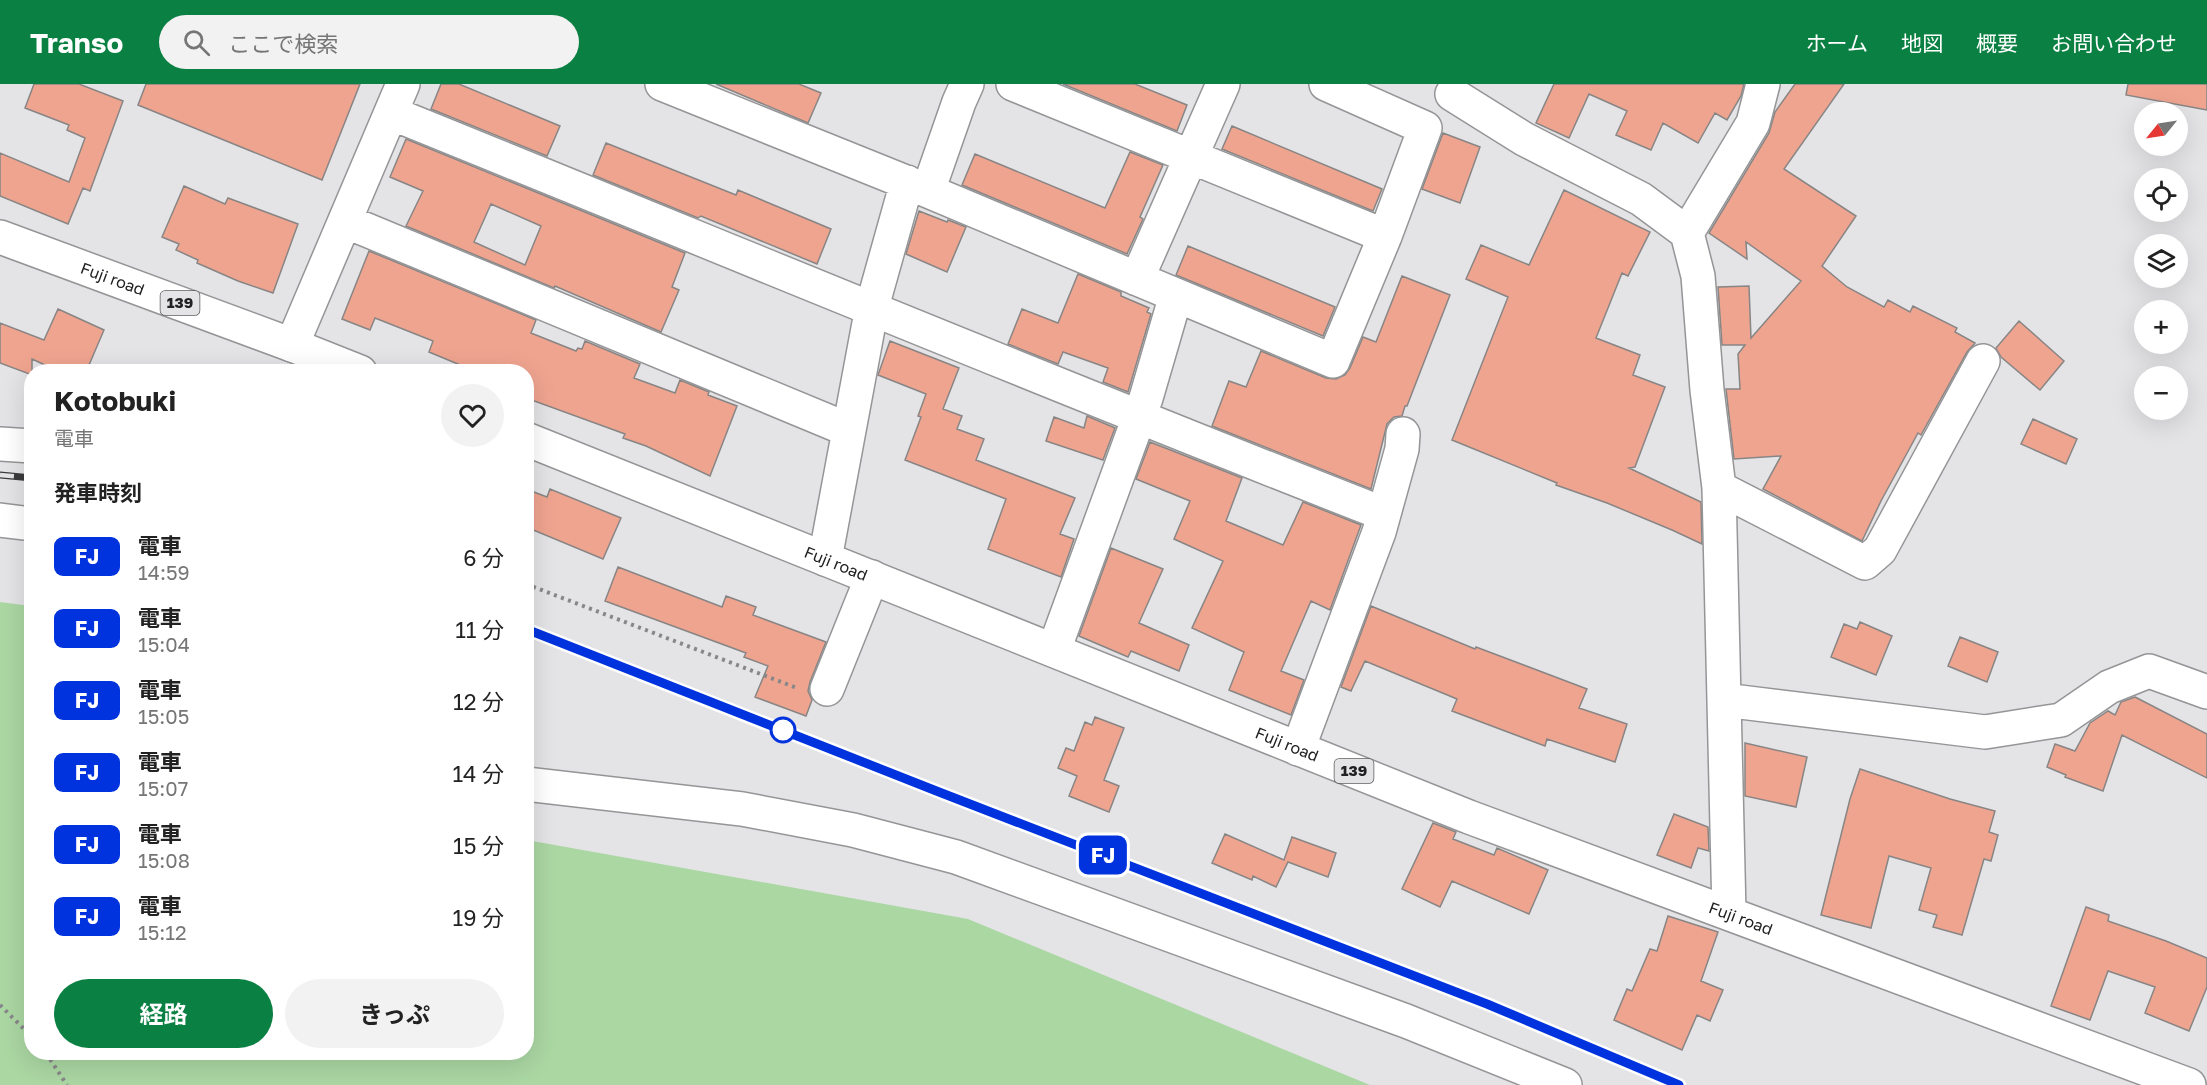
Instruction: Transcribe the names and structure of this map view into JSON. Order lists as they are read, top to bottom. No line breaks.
{"streets":{"main road":["Fuji road","139"]},"north":"bottom left","page":{"header":"Transo","search":"ここで検索","nav":["ホーム","地図","概要","お問い合わせ"],"on_map":"FJ","map_buttons":["+","−"],"heading":[["Kotobuki","電車"],"発車時刻"],"list":[{"mark":"FJ","name":"電車","note":"14:59","value":"6 分"},{"mark":"FJ","name":"電車","note":"15:04","value":"11 分"},{"mark":"FJ","name":"電車","note":"15:05","value":"12 分"},{"mark":"FJ","name":"電車","note":"15:07","value":"14 分"},{"mark":"FJ","name":"電車","note":"15:08","value":"15 分"},{"mark":"FJ","name":"電車","note":"15:12","value":"19 分"}],"buttons":["経路","きっぷ"]}}
